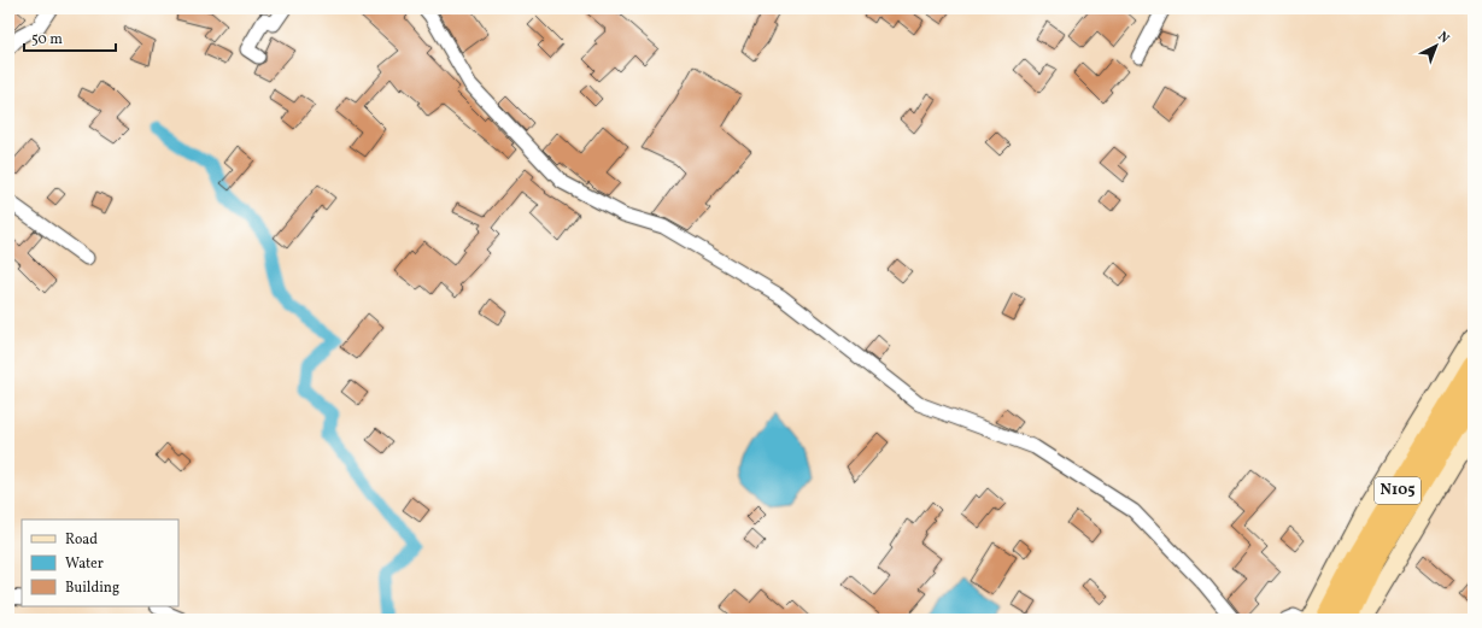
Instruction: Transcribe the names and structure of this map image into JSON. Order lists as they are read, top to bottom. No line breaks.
{"streets":{"highway":["N105"]},"legend":["Road","Water","Building"],"scale_bar":"50 m","north":"top right"}
